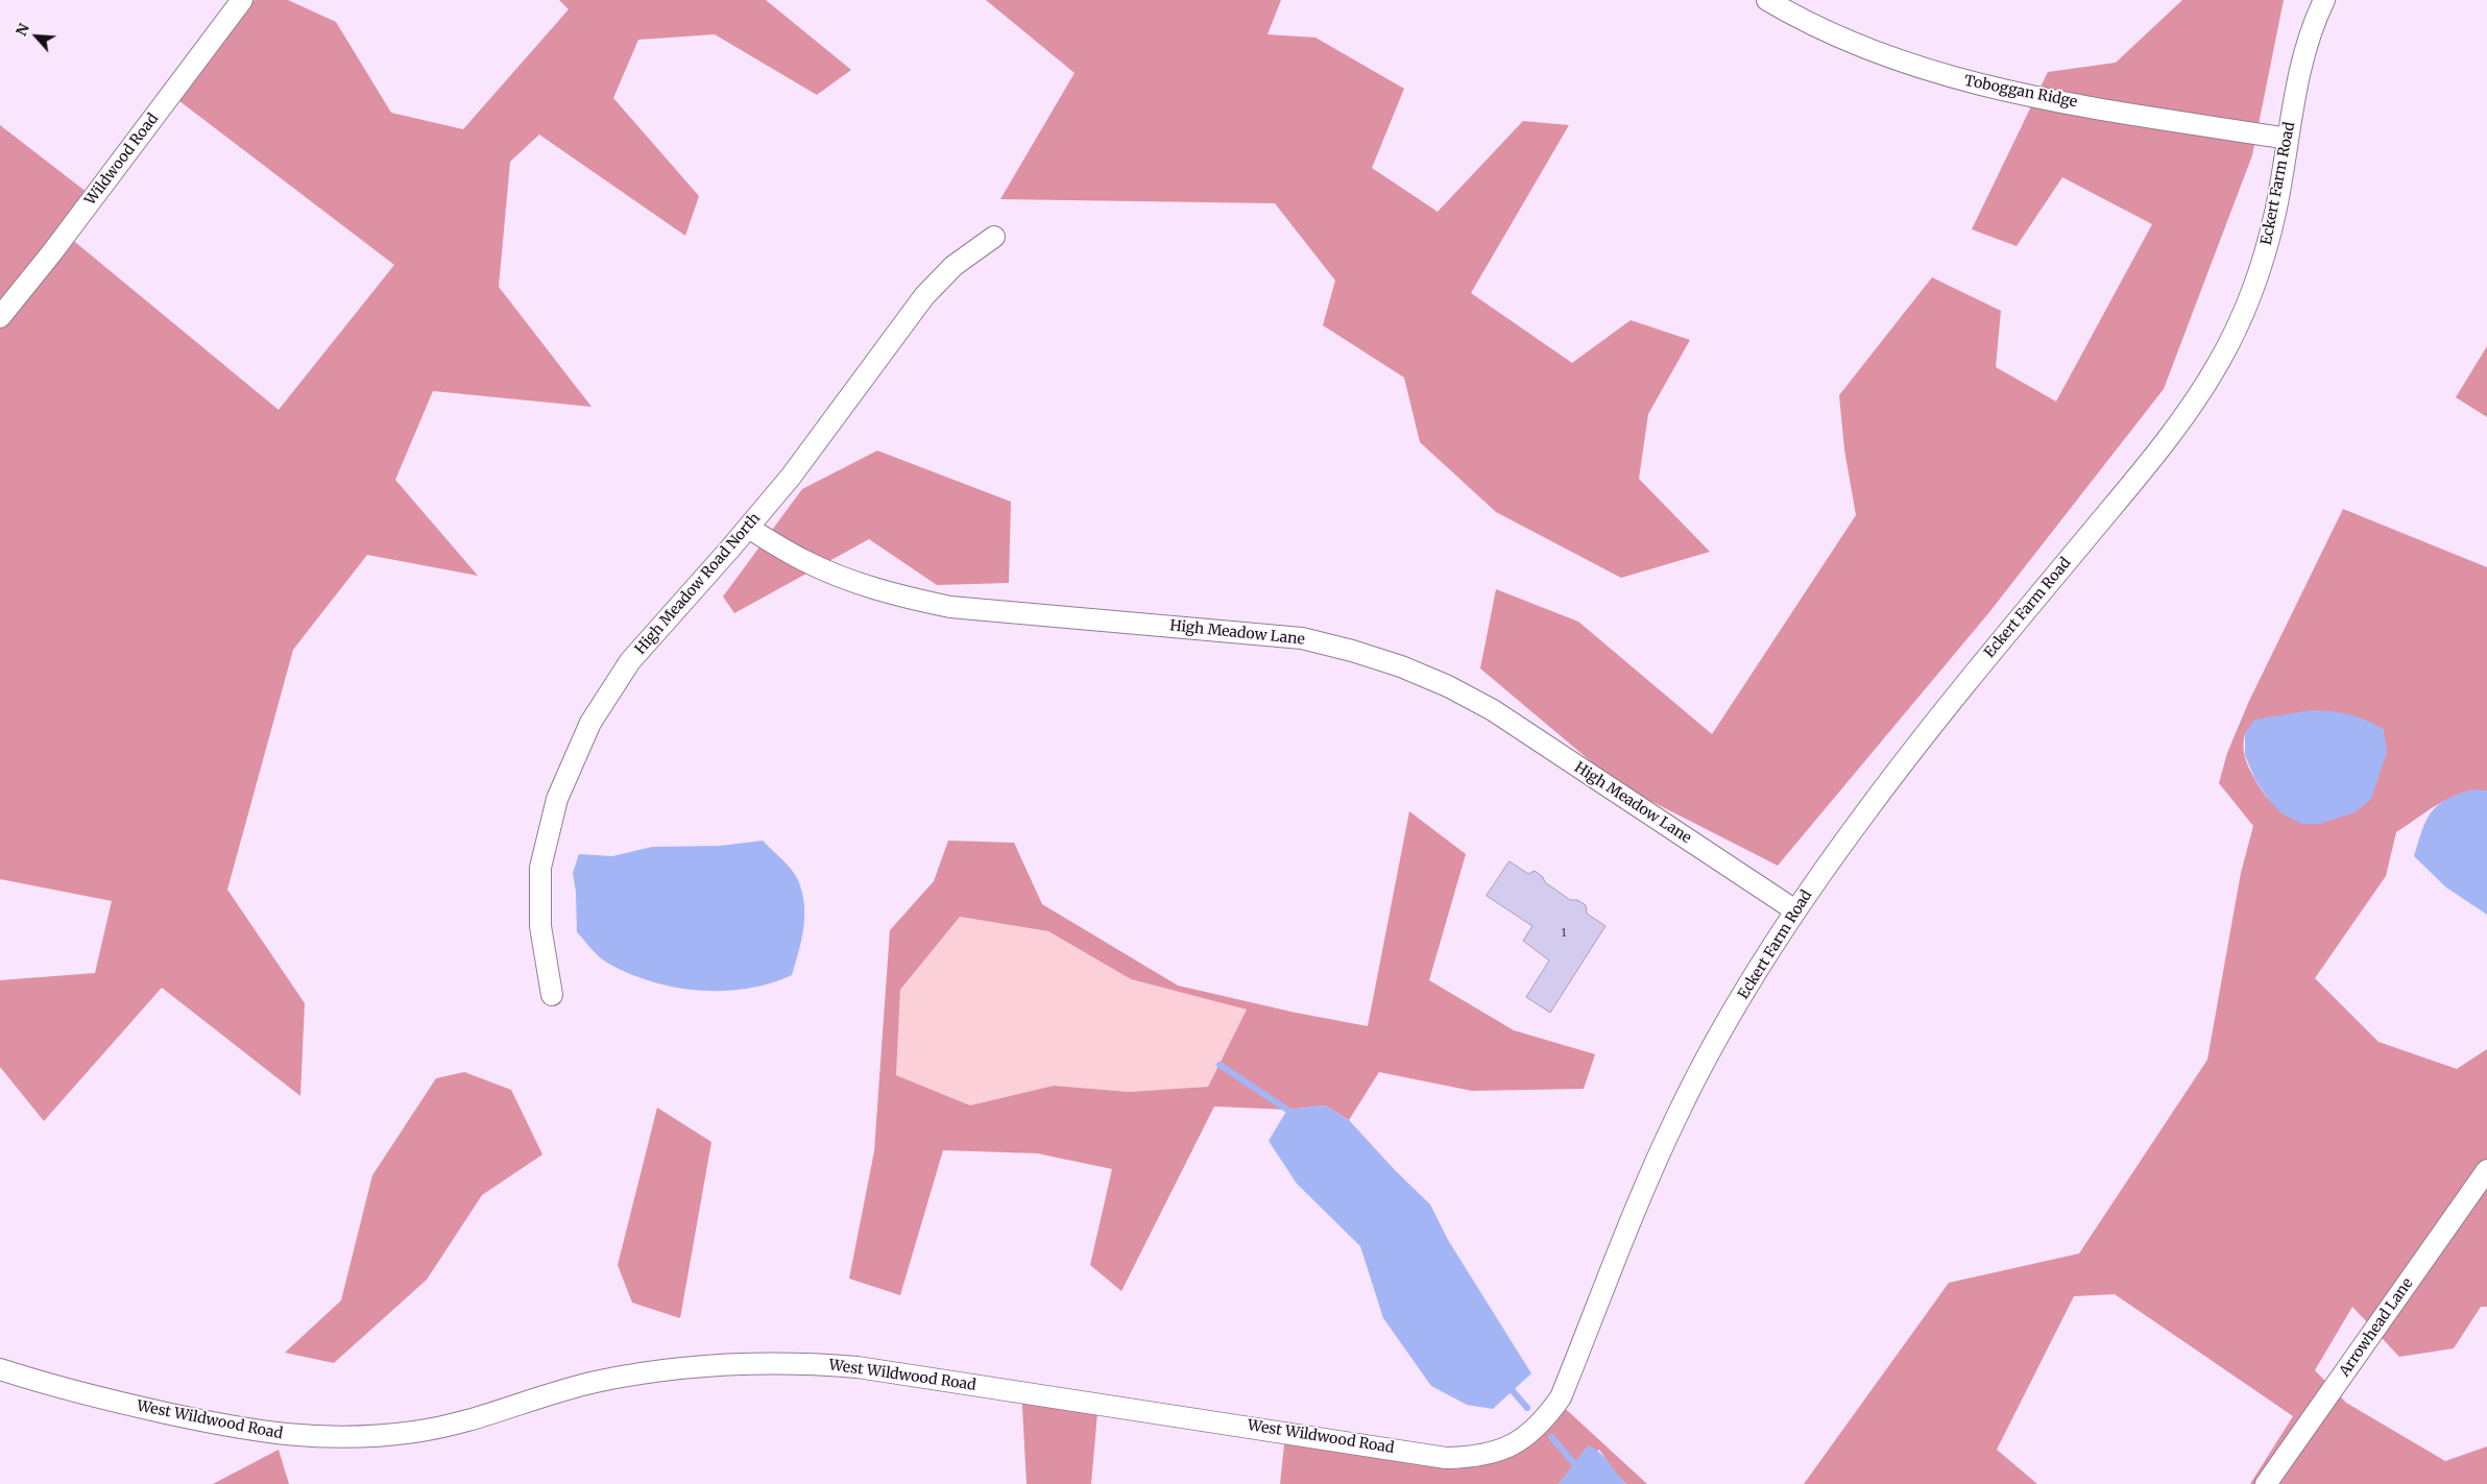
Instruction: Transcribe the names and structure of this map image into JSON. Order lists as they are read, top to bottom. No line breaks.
{"streets":{"street":["Toboggan Ridge","Wildwood Road","Eckert Farm Road","High Meadow Road North","High Meadow Lane","Arrowhead Lane","West Wildwood Road"]},"crossings":[["Toboggan Ridge","Eckert Farm Road"],["Eckert Farm Road","High Meadow Lane"],["Eckert Farm Road","West Wildwood Road"],["High Meadow Road North","High Meadow Lane"]],"house_numbers":["1"],"north":"top left"}
